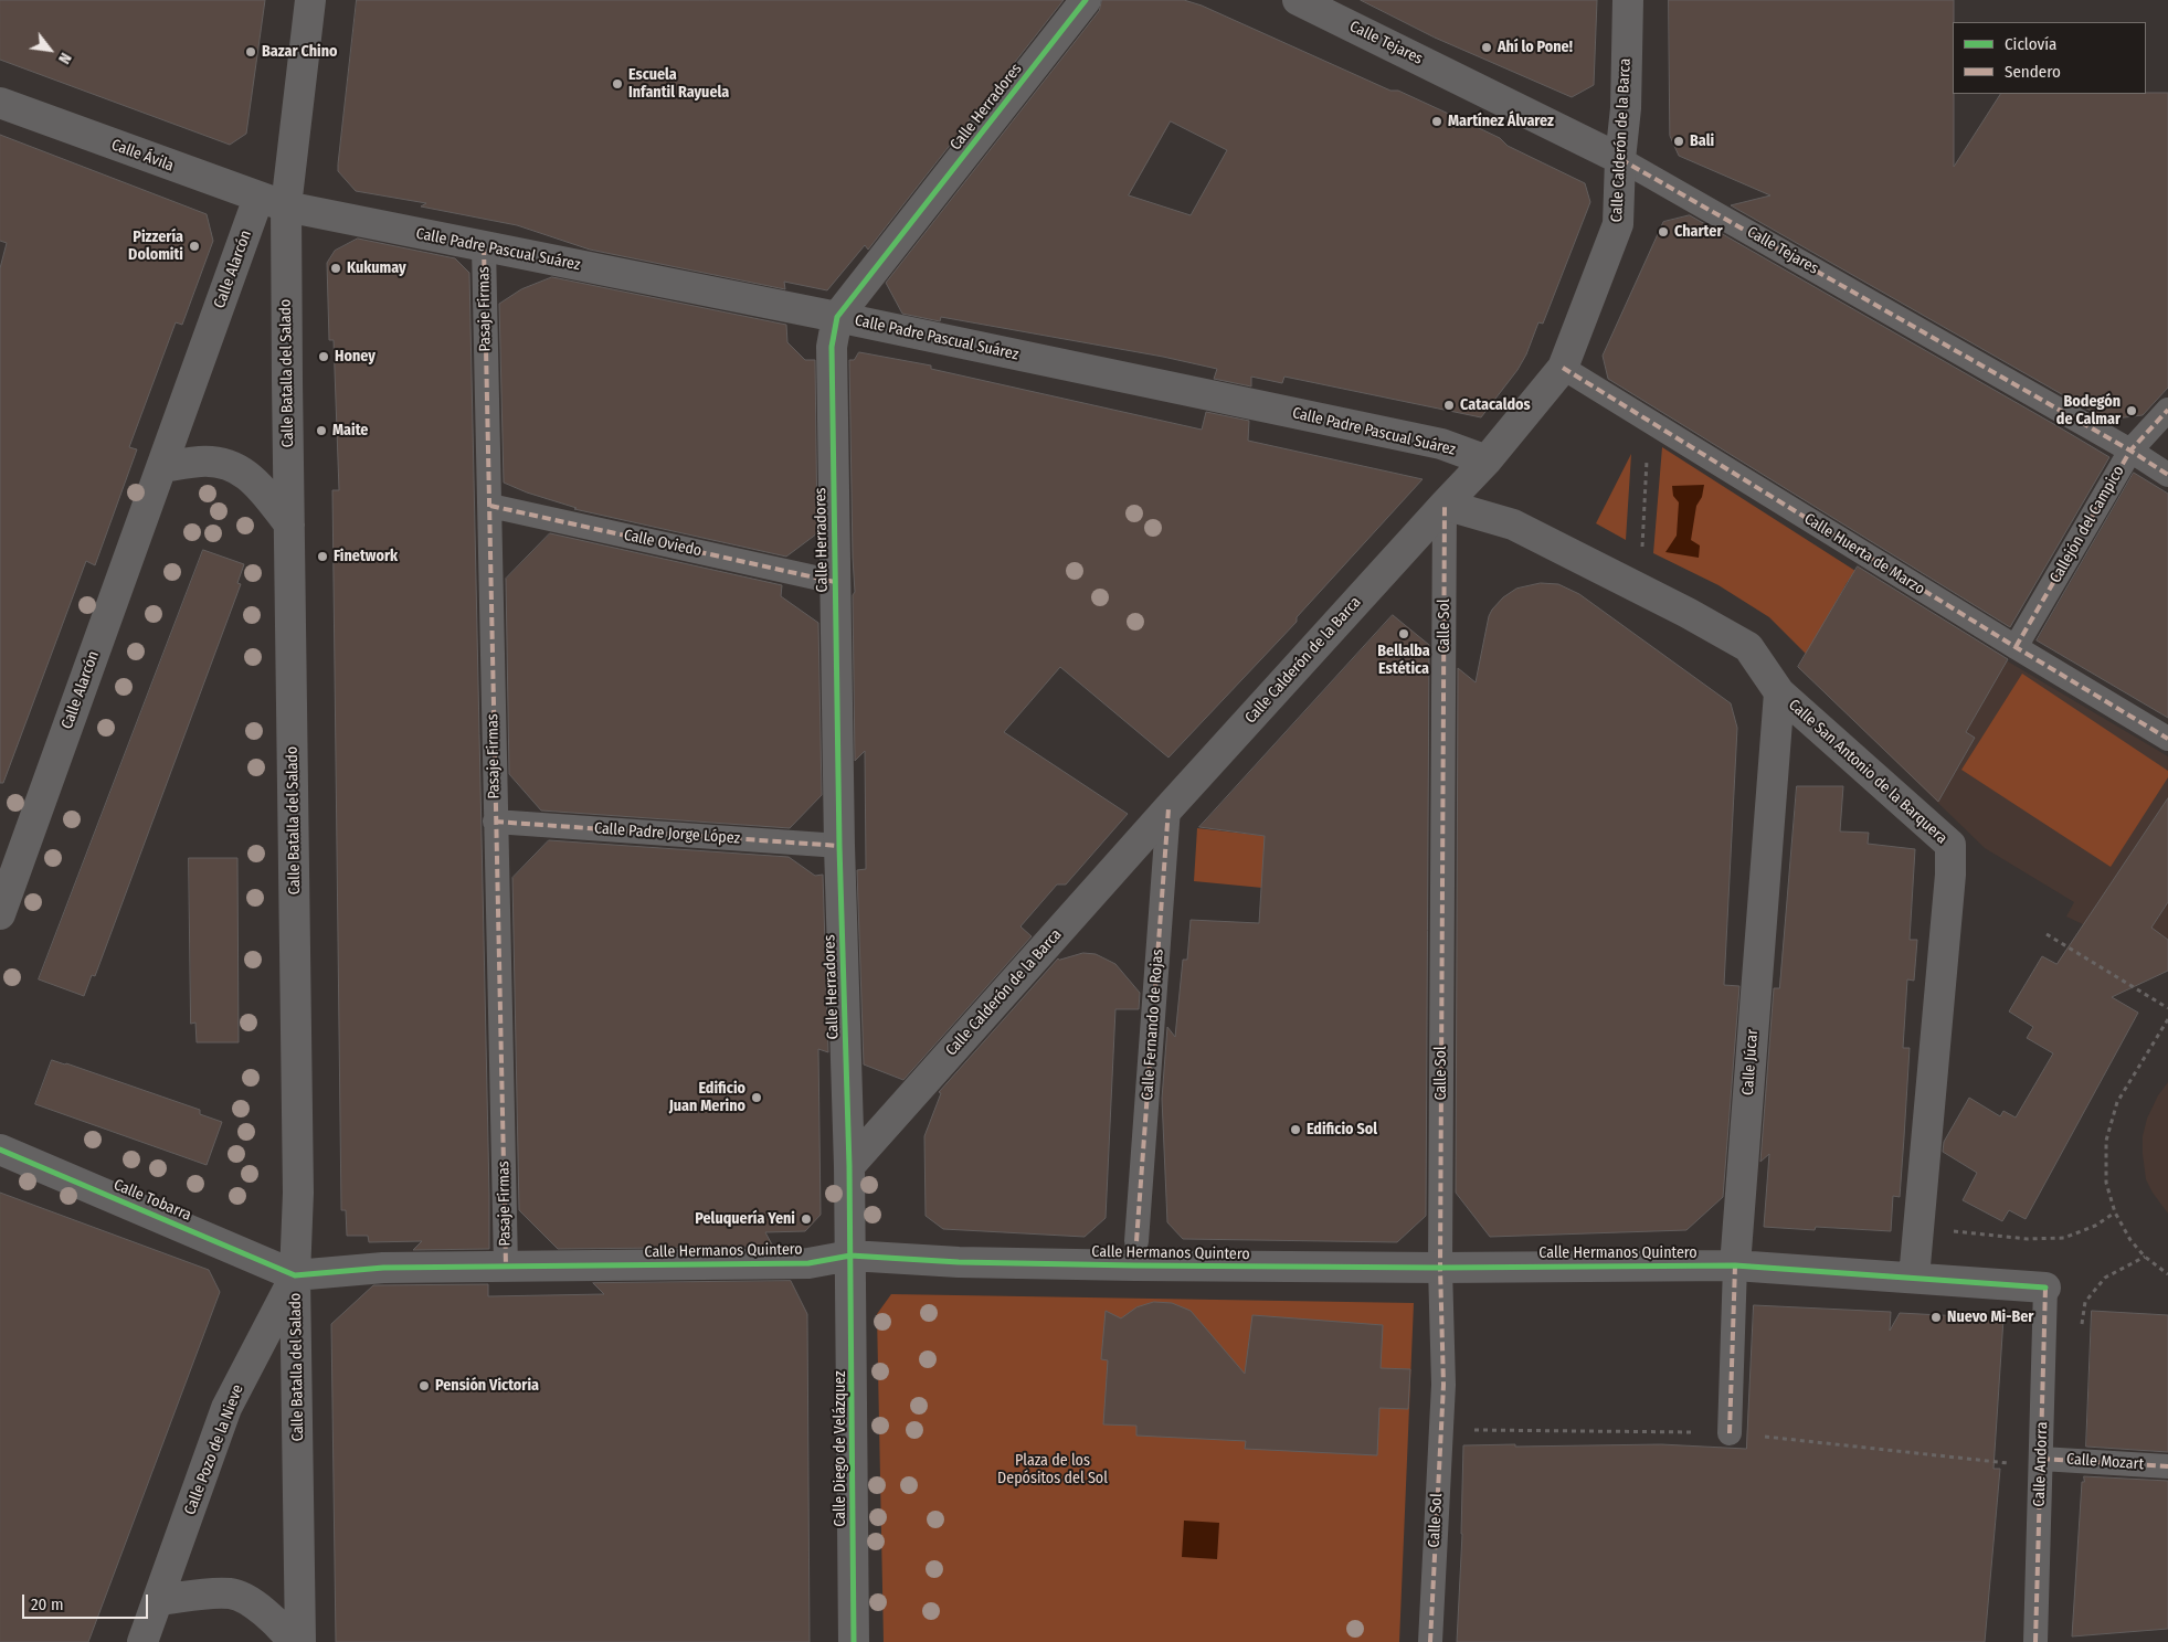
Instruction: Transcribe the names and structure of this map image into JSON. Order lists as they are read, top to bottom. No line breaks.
{"streets":{"street":["Calle Tejares","Calle Herradores","Calle Calderón de la Barca","Calle Ávila","Calle Padre Pascual Suárez","Calle Alarcón","Pasaje Firmas","Calle Batalla del Salado","Callejón del Campico","Calle Oviedo","Calle Huerta de Marzo","Calle Sol","Calle San Antonio de la Barquera","Calle Padre Jorge López","Calle Fernando de Rojas","Calle Júcar","Calle Tobarra","Calle Hermanos Quintero","Calle Diego de Velázquez","Calle Pozo de la Nieve","Calle Mozart","Calle Andorra"]},"crossings":[["Calle Tejares","Calle Calderón de la Barca"],["Calle Tejares","Callejón del Campico"],["Calle Herradores","Calle Calderón de la Barca"],["Calle Herradores","Calle Padre Pascual Suárez"],["Calle Herradores","Calle Oviedo"],["Calle Herradores","Calle Padre Jorge López"],["Calle Calderón de la Barca","Calle Padre Pascual Suárez"],["Calle Calderón de la Barca","Calle Huerta de Marzo"],["Calle Calderón de la Barca","Calle Sol"],["Calle Calderón de la Barca","Calle San Antonio de la Barquera"],["Calle Calderón de la Barca","Calle Fernando de Rojas"],["Calle Ávila","Calle Padre Pascual Suárez"],["Calle Ávila","Calle Alarcón"],["Calle Ávila","Calle Batalla del Salado"],["Calle Padre Pascual Suárez","Calle Alarcón"],["Calle Padre Pascual Suárez","Pasaje Firmas"],["Calle Padre Pascual Suárez","Calle Batalla del Salado"],["Calle Alarcón","Calle Batalla del Salado"],["Pasaje Firmas","Calle Oviedo"],["Pasaje Firmas","Calle Padre Jorge López"],["Pasaje Firmas","Calle Hermanos Quintero"],["Calle Batalla del Salado","Calle Tobarra"],["Calle Batalla del Salado","Calle Hermanos Quintero"],["Calle Batalla del Salado","Calle Pozo de la Nieve"],["Callejón del Campico","Calle Huerta de Marzo"],["Calle Sol","Calle San Antonio de la Barquera"],["Calle Sol","Calle Hermanos Quintero"],["Calle San Antonio de la Barquera","Calle Júcar"],["Calle San Antonio de la Barquera","Calle Hermanos Quintero"],["Calle Júcar","Calle Hermanos Quintero"],["Calle Tobarra","Calle Hermanos Quintero"],["Calle Tobarra","Calle Pozo de la Nieve"],["Calle Hermanos Quintero","Calle Diego de Velázquez"],["Calle Hermanos Quintero","Calle Pozo de la Nieve"],["Calle Hermanos Quintero","Calle Andorra"],["Calle Mozart","Calle Andorra"]],"parks":["Plaza de los Depósitos del Sol"],"places":["Ahí lo Pone!","Bazar Chino","Escuela Infantil Rayuela","Martínez Álvarez","Bali","Charter","Pizzería Dolomiti","Kukumay","Honey","Catacaldos","Bodegón de Calmar","Maite","Finetwork","Bellalba Estética","Edificio Juan Merino","Edificio Sol","Peluquería Yeni","Nuevo Mi-Ber","Pensión Victoria"],"legend":["Ciclovía","Sendero"],"scale_bar":"20 m","north":"bottom right"}
